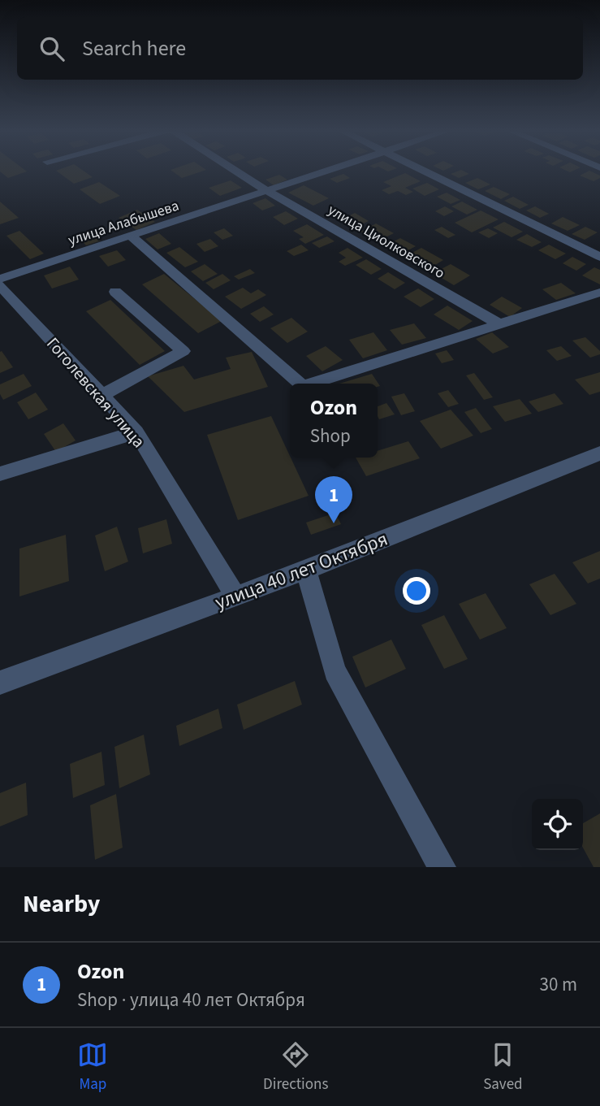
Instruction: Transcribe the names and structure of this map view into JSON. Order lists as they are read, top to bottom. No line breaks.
{"streets":{"street":["улица Алабышева","улица Циолковского","Гоголевская улица","улица 40 лет Октября"]},"crossings":[["улица Алабышева","улица Циолковского"],["Гоголевская улица","улица 40 лет Октября"]],"page":{"search":"Search here","popup":["Ozon","Shop"],"pins":"1","heading":"Nearby","list":[{"mark":"1","name":"Ozon","note":"Shop · улица 40 лет Октября","value":"30 m"}],"nav":["Map","Directions","Saved"]}}
